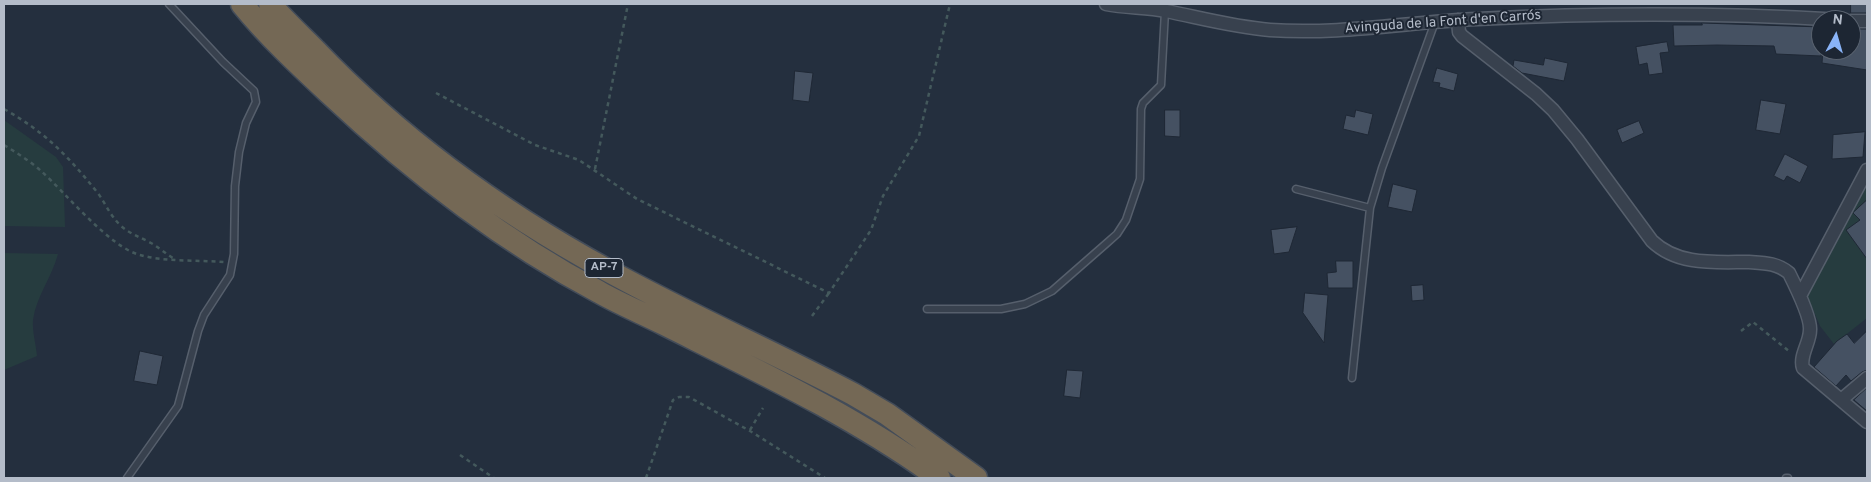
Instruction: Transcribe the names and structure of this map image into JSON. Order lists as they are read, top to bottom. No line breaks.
{"streets":{"highway":["AP-7"],"street":["Avinguda de la Font d'en Carrós"]},"north":"top"}
